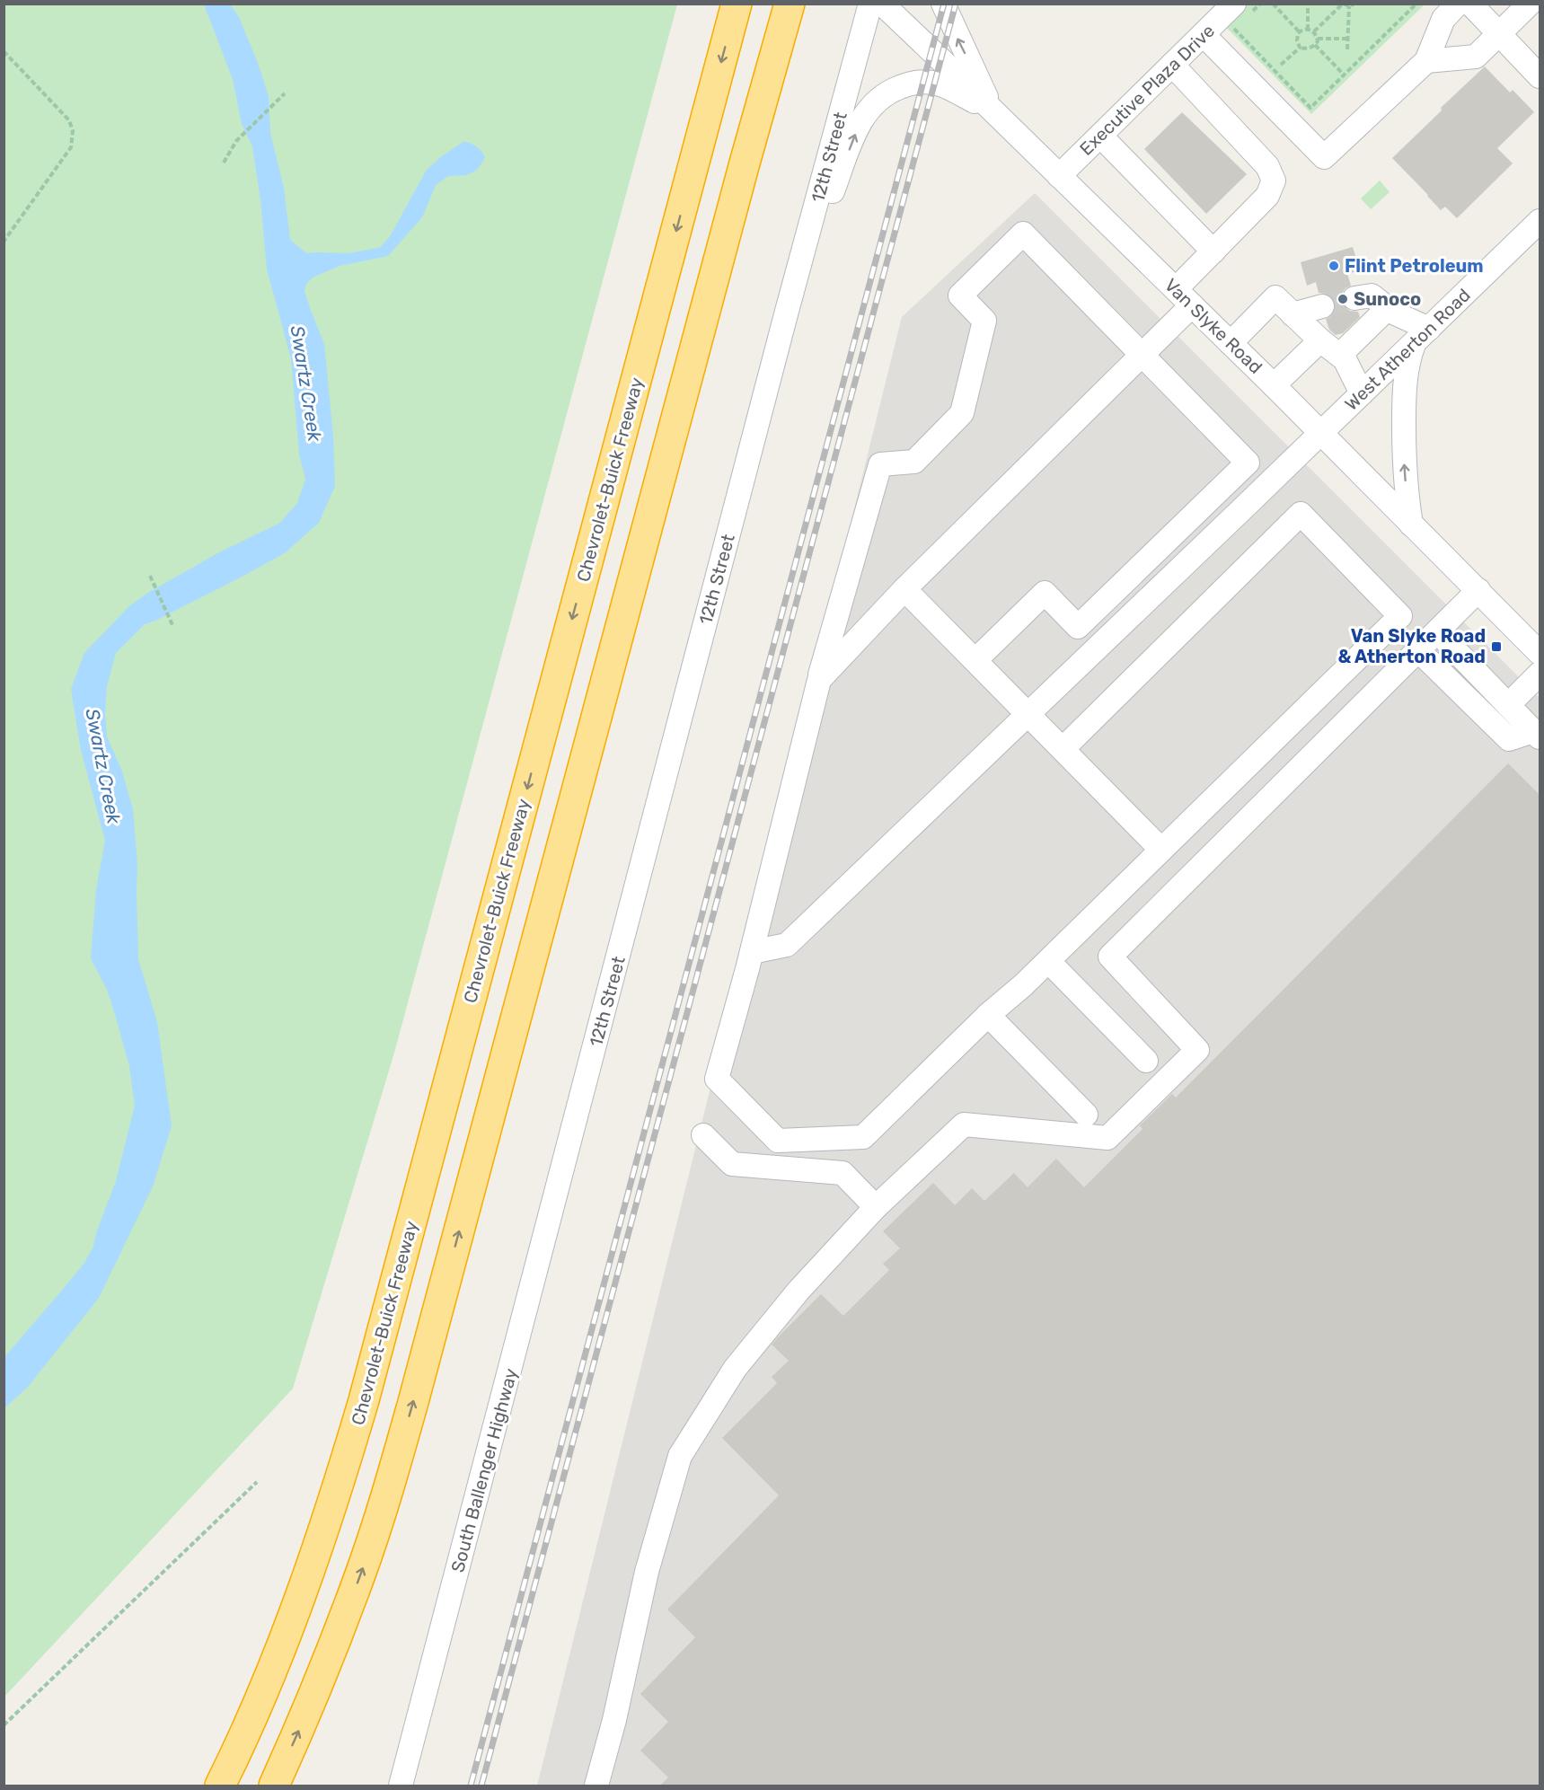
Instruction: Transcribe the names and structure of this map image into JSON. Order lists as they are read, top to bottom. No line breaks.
{"streets":{"highway":["Chevrolet-Buick Freeway"],"street":["Executive Plaza Drive","12th Street","Van Slyke Road","West Atherton Road","South Ballenger Highway"]},"crossings":[["Executive Plaza Drive","Van Slyke Road"],["12th Street","South Ballenger Highway"],["Van Slyke Road","West Atherton Road"]],"water":["Swartz Creek"],"places":{"other":["Flint Petroleum","Sunoco"],"transit":["Van Slyke Road & Atherton Road"]}}
